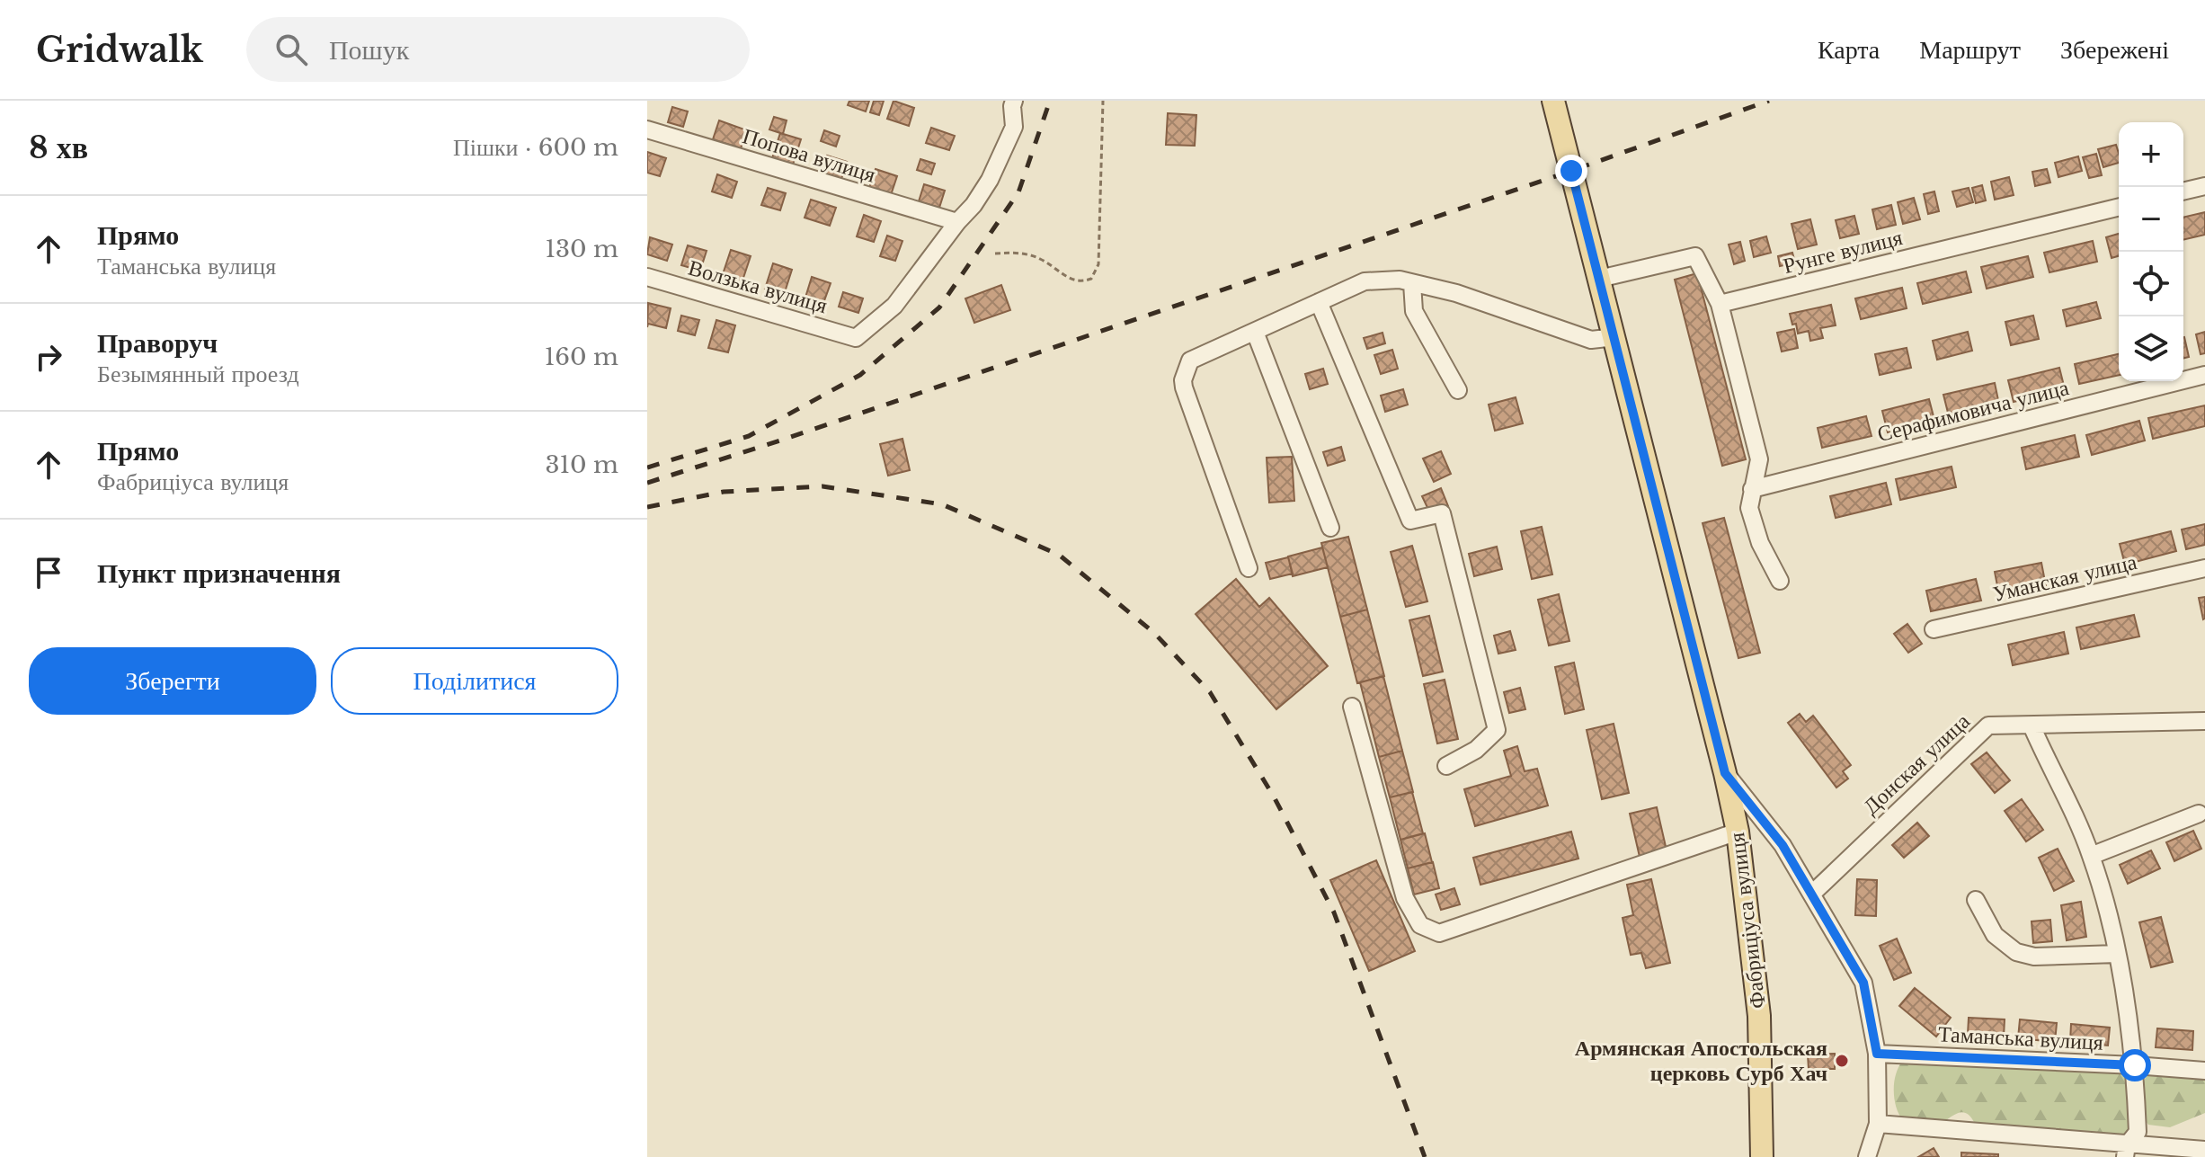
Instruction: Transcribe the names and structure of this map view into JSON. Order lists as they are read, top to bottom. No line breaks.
{"streets":{"main road":["Фабриціуса вулиця"],"street":["Попова вулиця","Рунге вулиця","Волзька вулиця","Серафимовича улица","Уманская улица","Донская улица","Таманська вулиця"]},"crossings":[["Попова вулиця","Волзька вулиця"]],"places":["Армянская Апостольская церковь Сурб Хач"],"page":{"header":"Gridwalk","search":"Пошук","nav":["Карта","Маршрут","Збережені"],"heading":["8 хв","Пішки · 600 m"],"map_buttons":["+","−"],"list":[["Прямо","Таманська вулиця","130 m"],["Праворуч","Безымянный проезд","160 m"],["Прямо","Фабриціуса вулиця","310 m"],"Пункт призначення"],"buttons":["Зберегти","Поділитися"]}}
